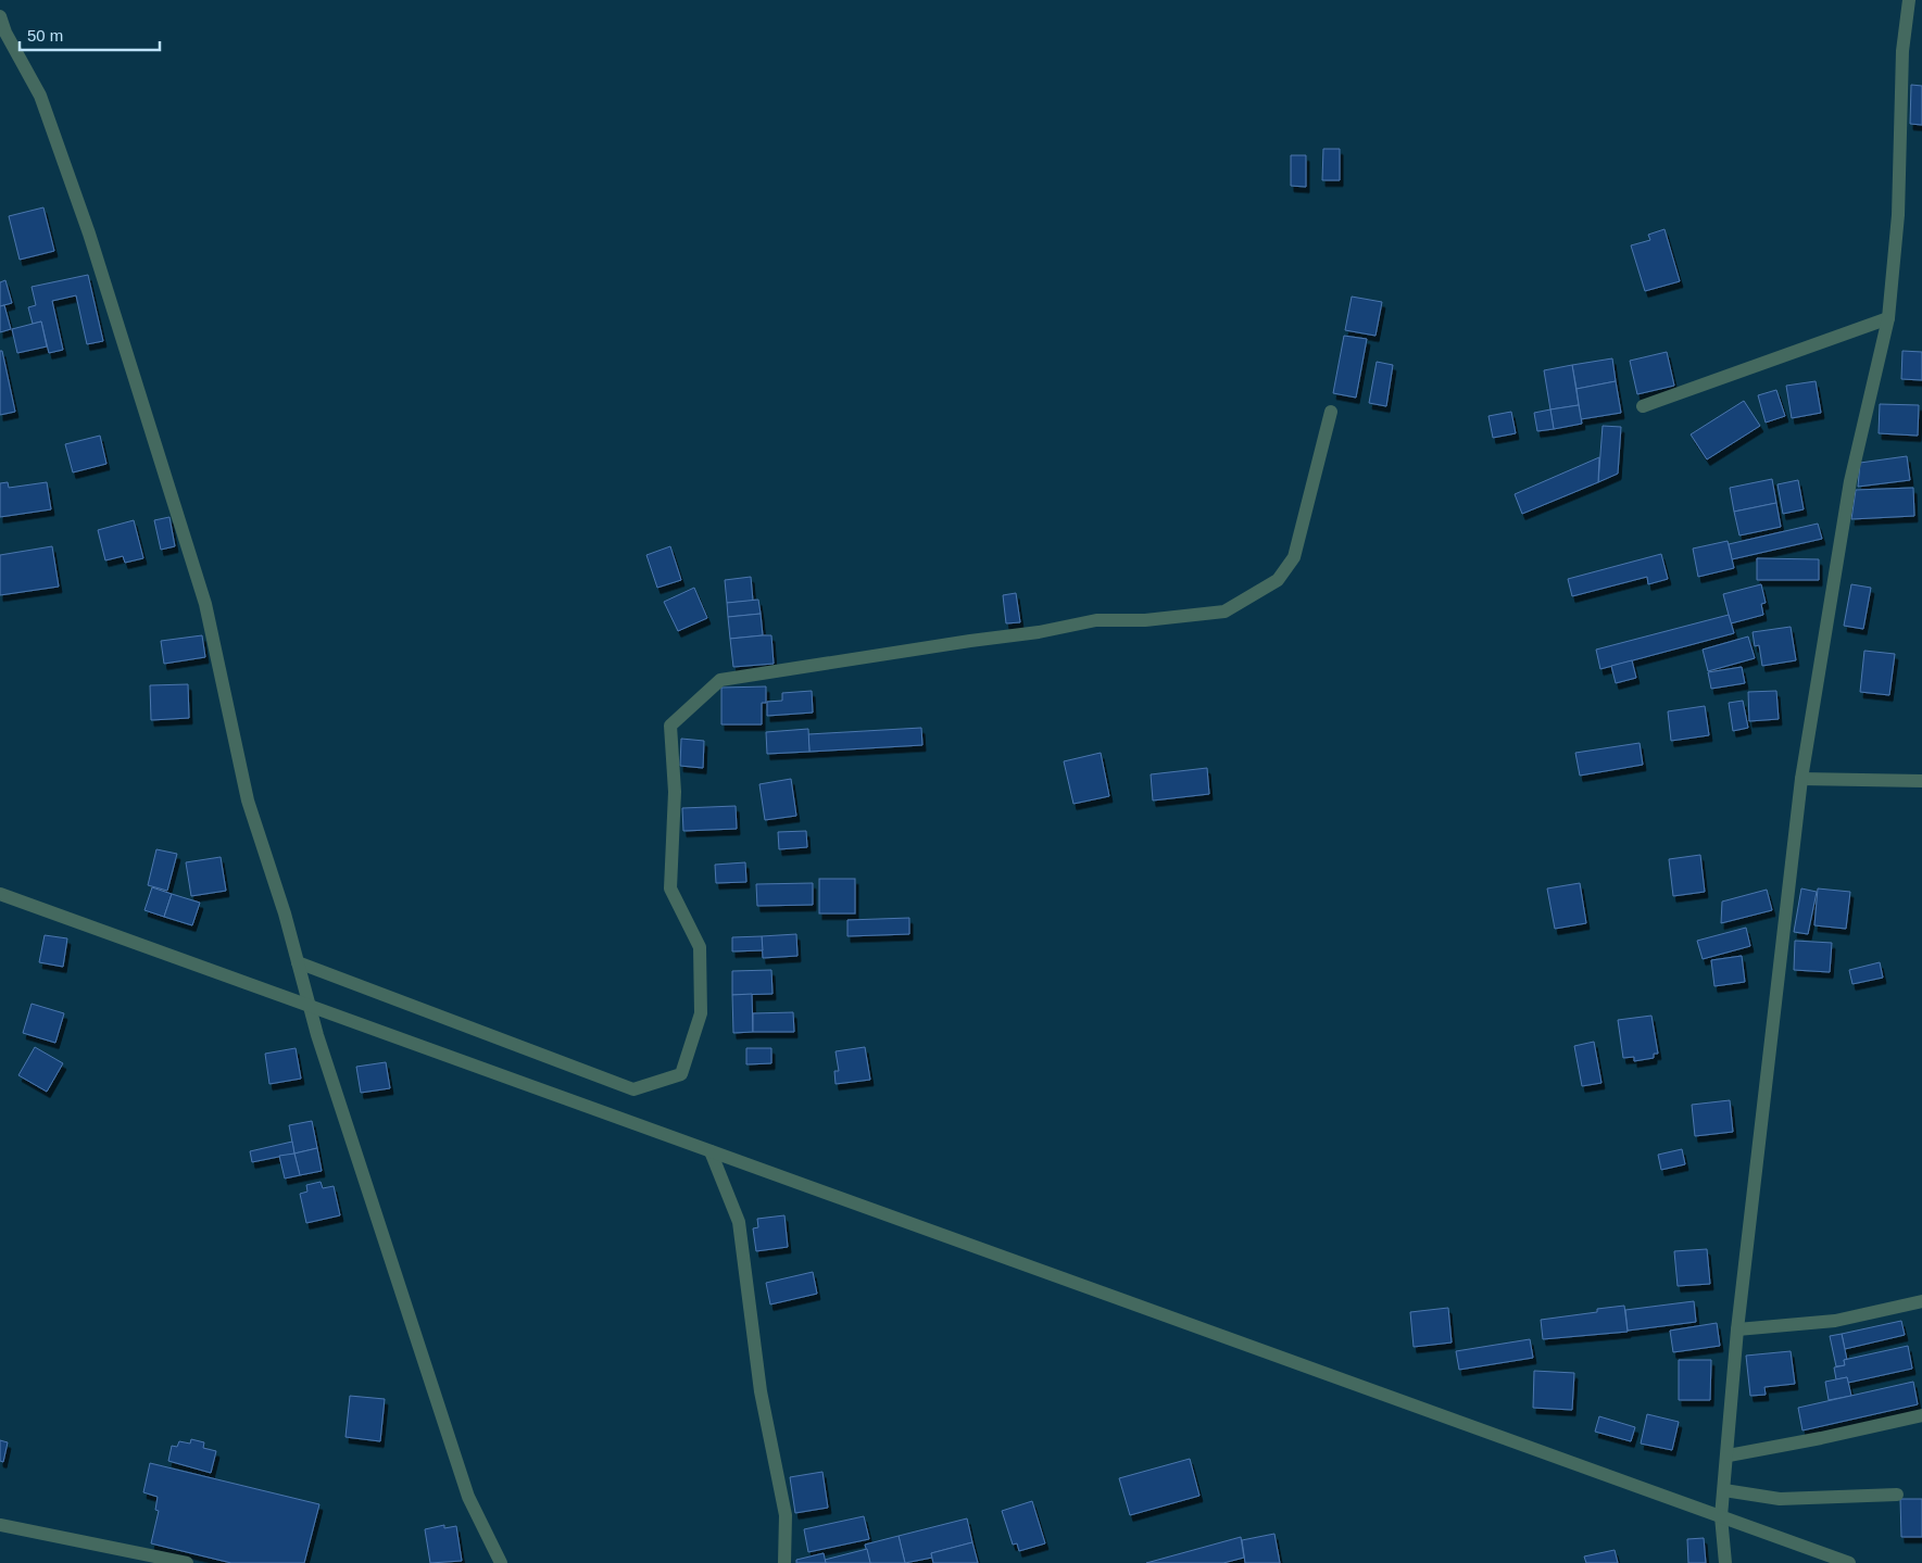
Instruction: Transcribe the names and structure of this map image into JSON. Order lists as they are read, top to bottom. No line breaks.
{"scale_bar":"50 m"}
